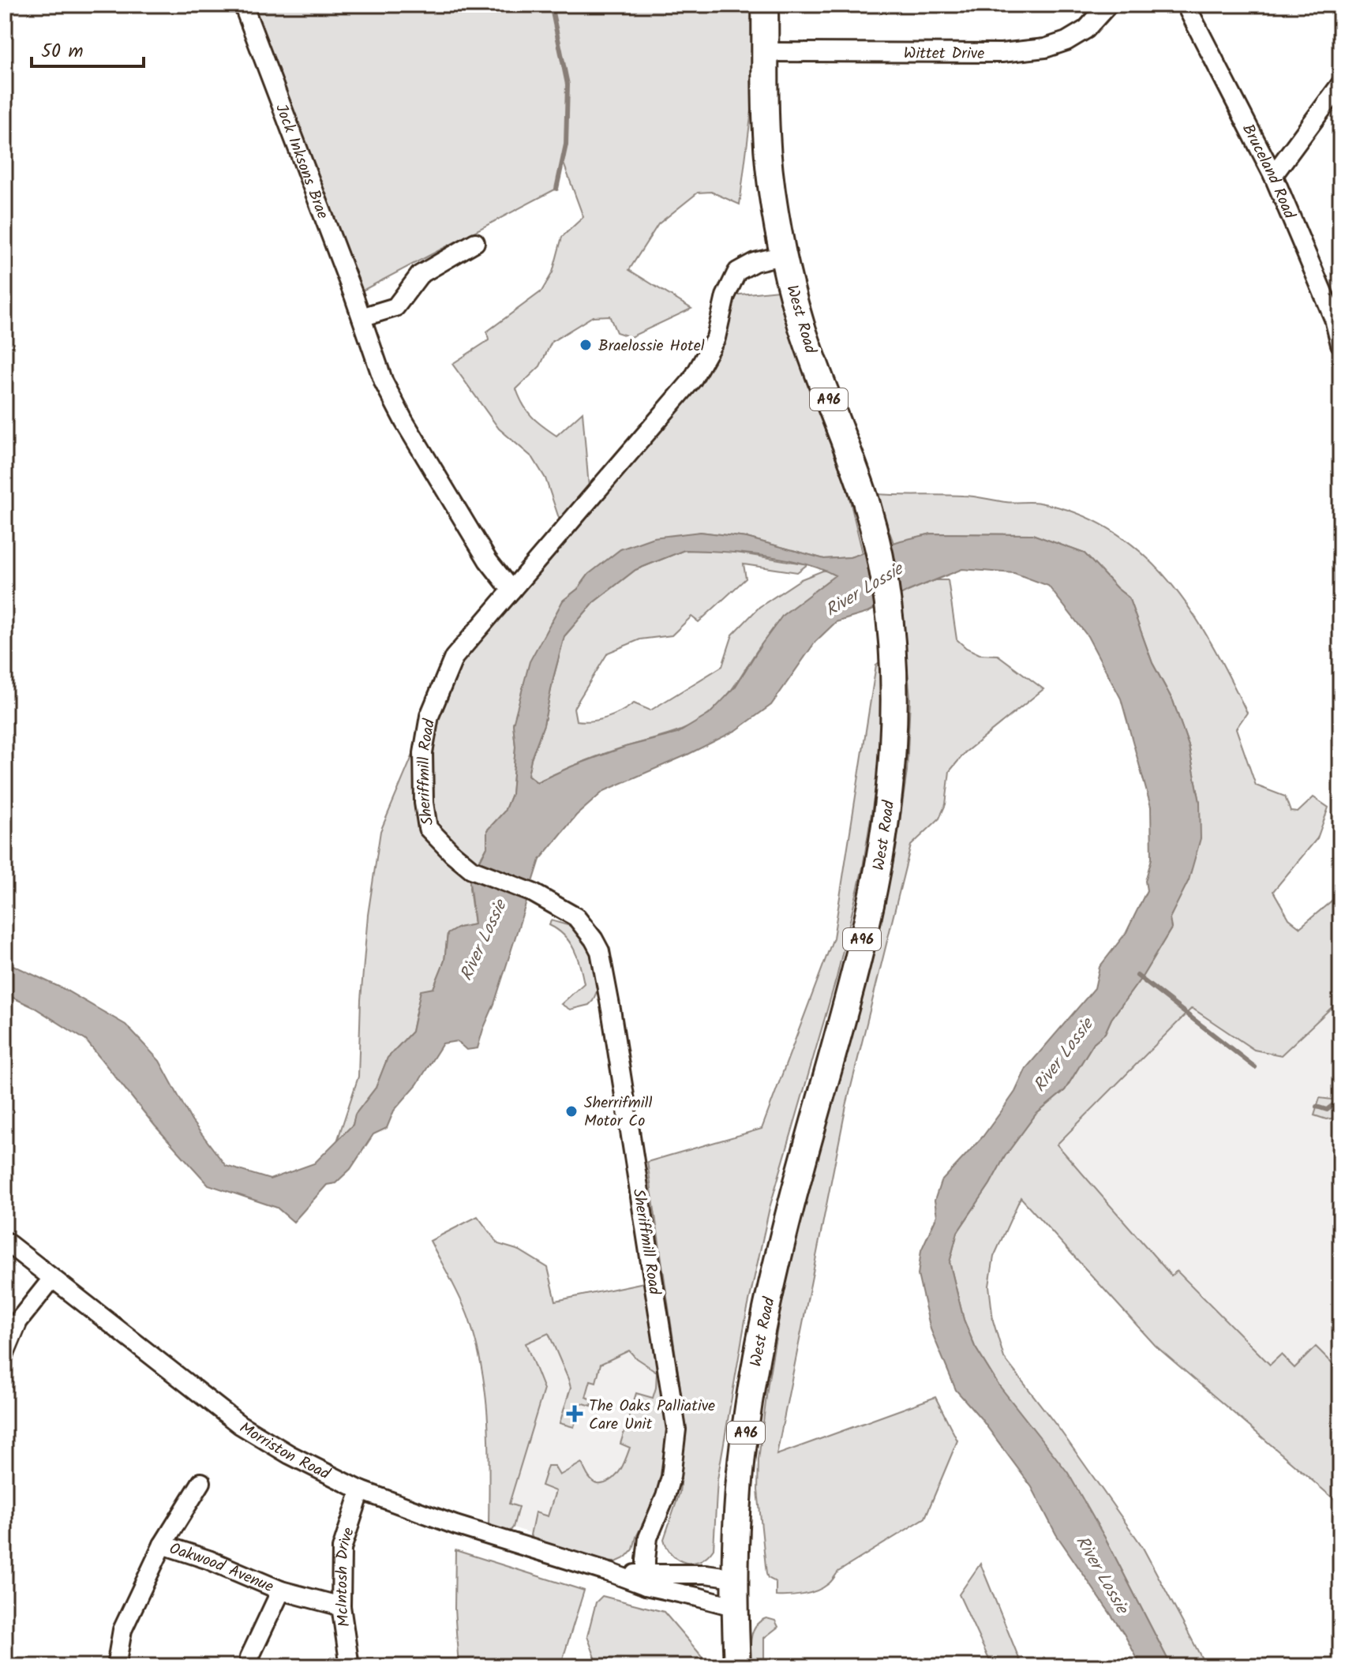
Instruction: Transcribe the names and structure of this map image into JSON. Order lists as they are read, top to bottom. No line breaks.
{"streets":{"highway":["West Road","A96"],"street":["Wittet Drive","Jock Inksons Brae","Bruceland Road","Sheriffmill Road","Morriston Road","Oakwood Avenue","McIntosh Drive"]},"crossings":[["Wittet Drive","West Road"],["Jock Inksons Brae","Sheriffmill Road"],["West Road","Sheriffmill Road"],["West Road","Morriston Road"],["Sheriffmill Road","Morriston Road"],["Morriston Road","McIntosh Drive"],["Oakwood Avenue","McIntosh Drive"]],"water":["River Lossie"],"places":{"other":["Braelossie Hotel","Sherrifmill Motor Co"],"health":["The Oaks Palliative Care Unit"]},"scale_bar":"50 m"}
